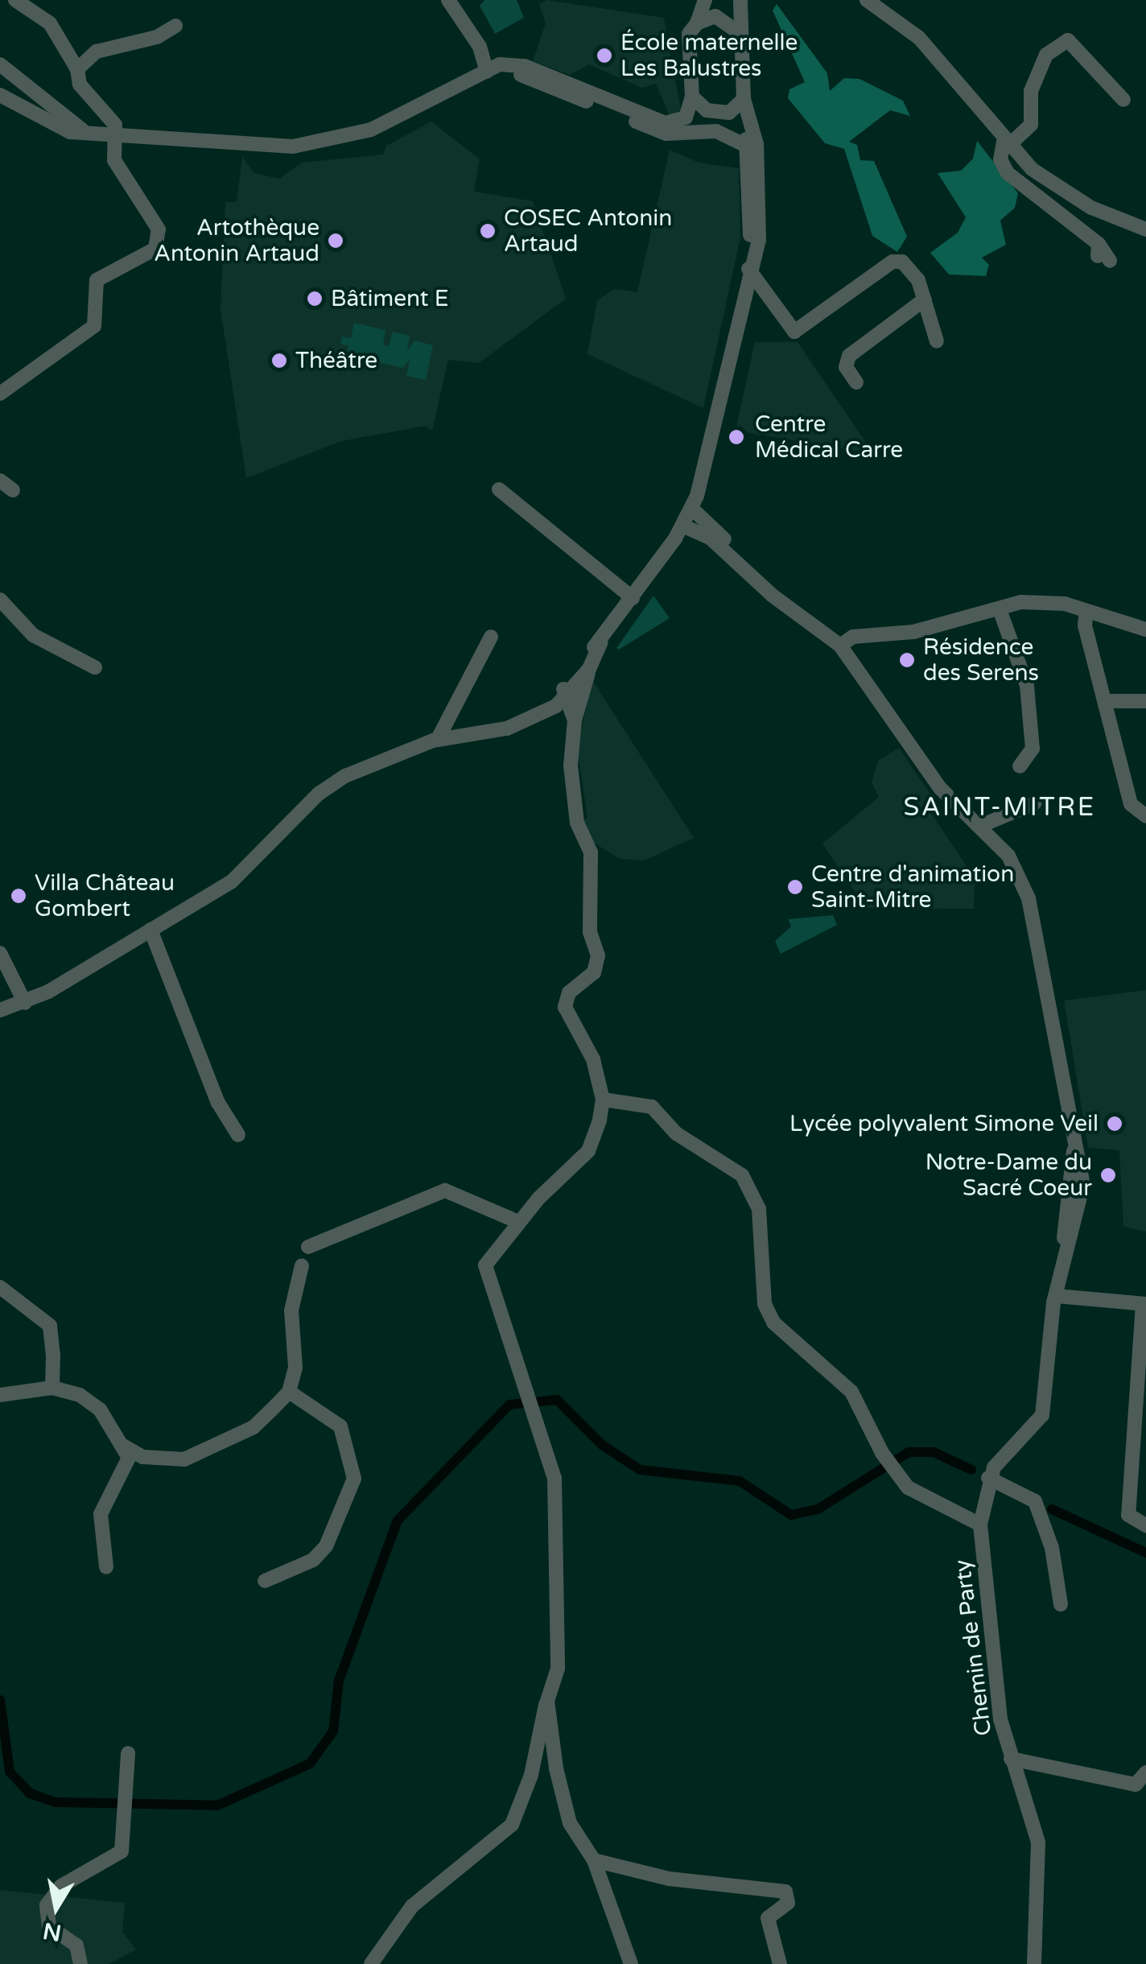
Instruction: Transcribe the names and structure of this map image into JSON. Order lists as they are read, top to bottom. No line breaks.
{"streets":{"street":["Chemin de Party"]},"districts":["SAINT-MITRE"],"places":["École maternelle Les Balustres","COSEC Antonin Artaud","Artothèque Antonin Artaud","Bâtiment E","Théâtre","Centre Médical Carre","Résidence des Serens","Centre d'animation Saint-Mitre","Villa Château Gombert","Lycée polyvalent Simone Veil","Notre-Dame du Sacré Coeur"],"north":"bottom"}
